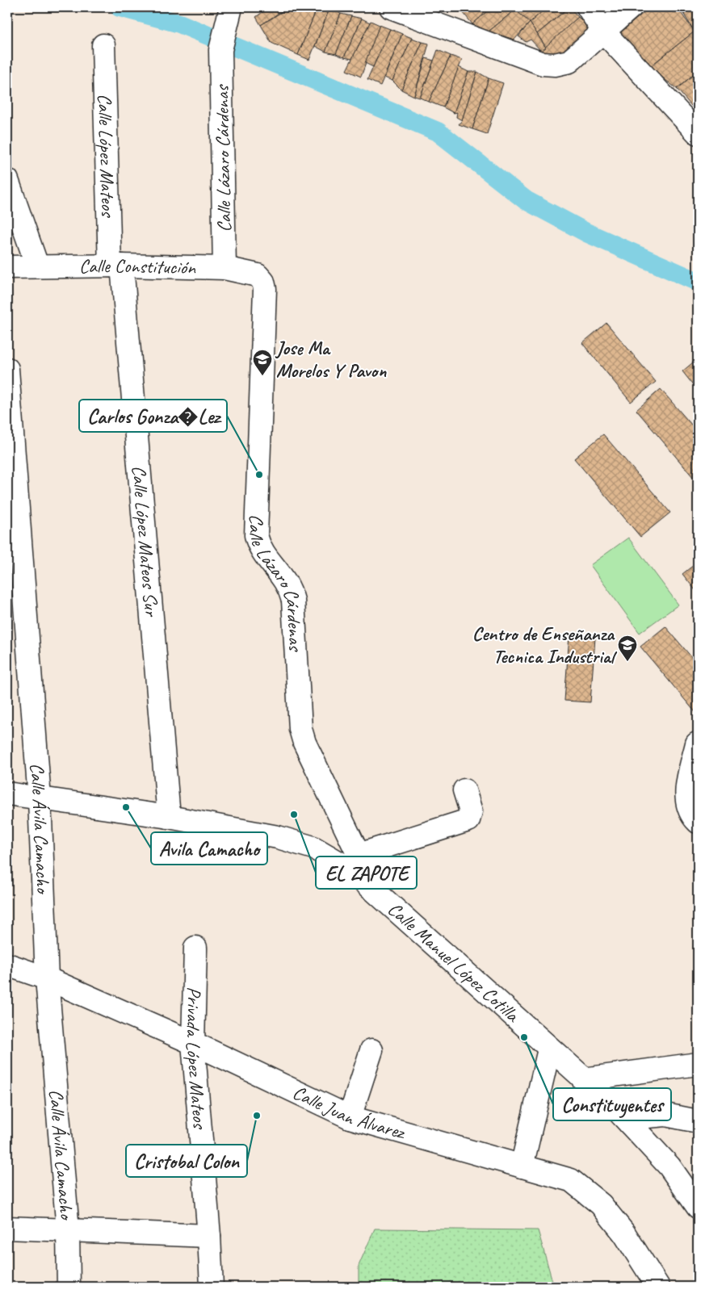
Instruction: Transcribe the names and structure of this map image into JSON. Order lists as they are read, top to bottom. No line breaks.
{"streets":{"street":["Calle López Mateos","Calle Lázaro Cárdenas","Calle Constitución","Calle López Mateos Sur","Calle Ávila Camacho","Calle Manuel López Cotilla","Privada López Mateos","Calle Juan Álvarez"]},"crossings":[["Calle López Mateos","Calle Constitución"],["Calle López Mateos","Calle López Mateos Sur"],["Calle Lázaro Cárdenas","Calle Constitución"],["Calle Lázaro Cárdenas","Calle Manuel López Cotilla"],["Calle Constitución","Calle López Mateos Sur"],["Calle López Mateos Sur","Calle Manuel López Cotilla"],["Calle Ávila Camacho","Calle Manuel López Cotilla"],["Calle Ávila Camacho","Calle Juan Álvarez"],["Privada López Mateos","Calle Juan Álvarez"]],"places":{"school or university":["Jose Ma Morelos Y Pavon","Centro de Enseñanza Tecnica Industrial"],"other":["Carlos Gonza�Lez","Avila Camacho","EL ZAPOTE","Constituyentes","Cristobal Colon"]}}
